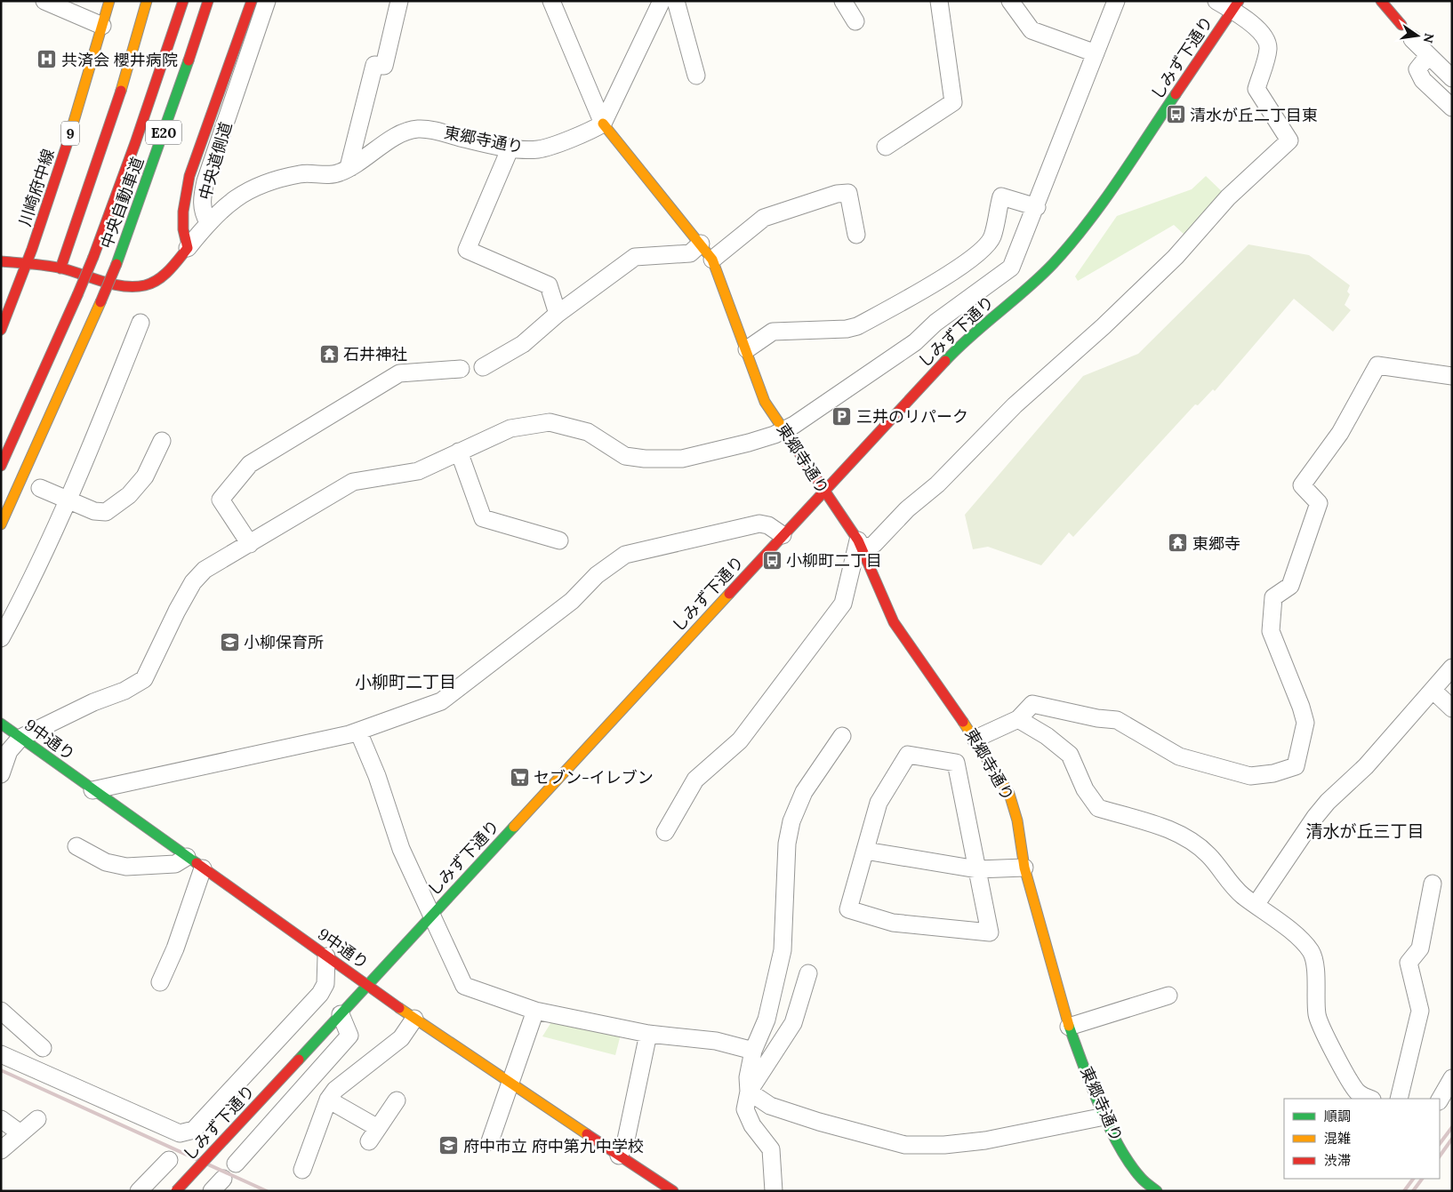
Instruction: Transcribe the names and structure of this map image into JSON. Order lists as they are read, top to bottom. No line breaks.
{"streets":{"main road":["しみず下通り","E20","9","東郷寺通り","中央道側道","川崎府中線","中央自動車道","9中通り"]},"crossings":[["しみず下通り","東郷寺通り"],["しみず下通り","9中通り"],["東郷寺通り","中央道側道"],["中央道側道","川崎府中線"]],"districts":["小柳町二丁目","清水が丘三丁目"],"places":{"hospital":["共済会 櫻井病院"],"bus stop":["清水が丘二丁目東","小柳町二丁目"],"temple":["石井神社","東郷寺"],"parking":["三井のリパーク"],"school or university":["小柳保育所","府中市立 府中第九中学校"],"supermarket":["セブン-イレブン"]},"legend":["順調","混雑","渋滞"],"north":"right"}
